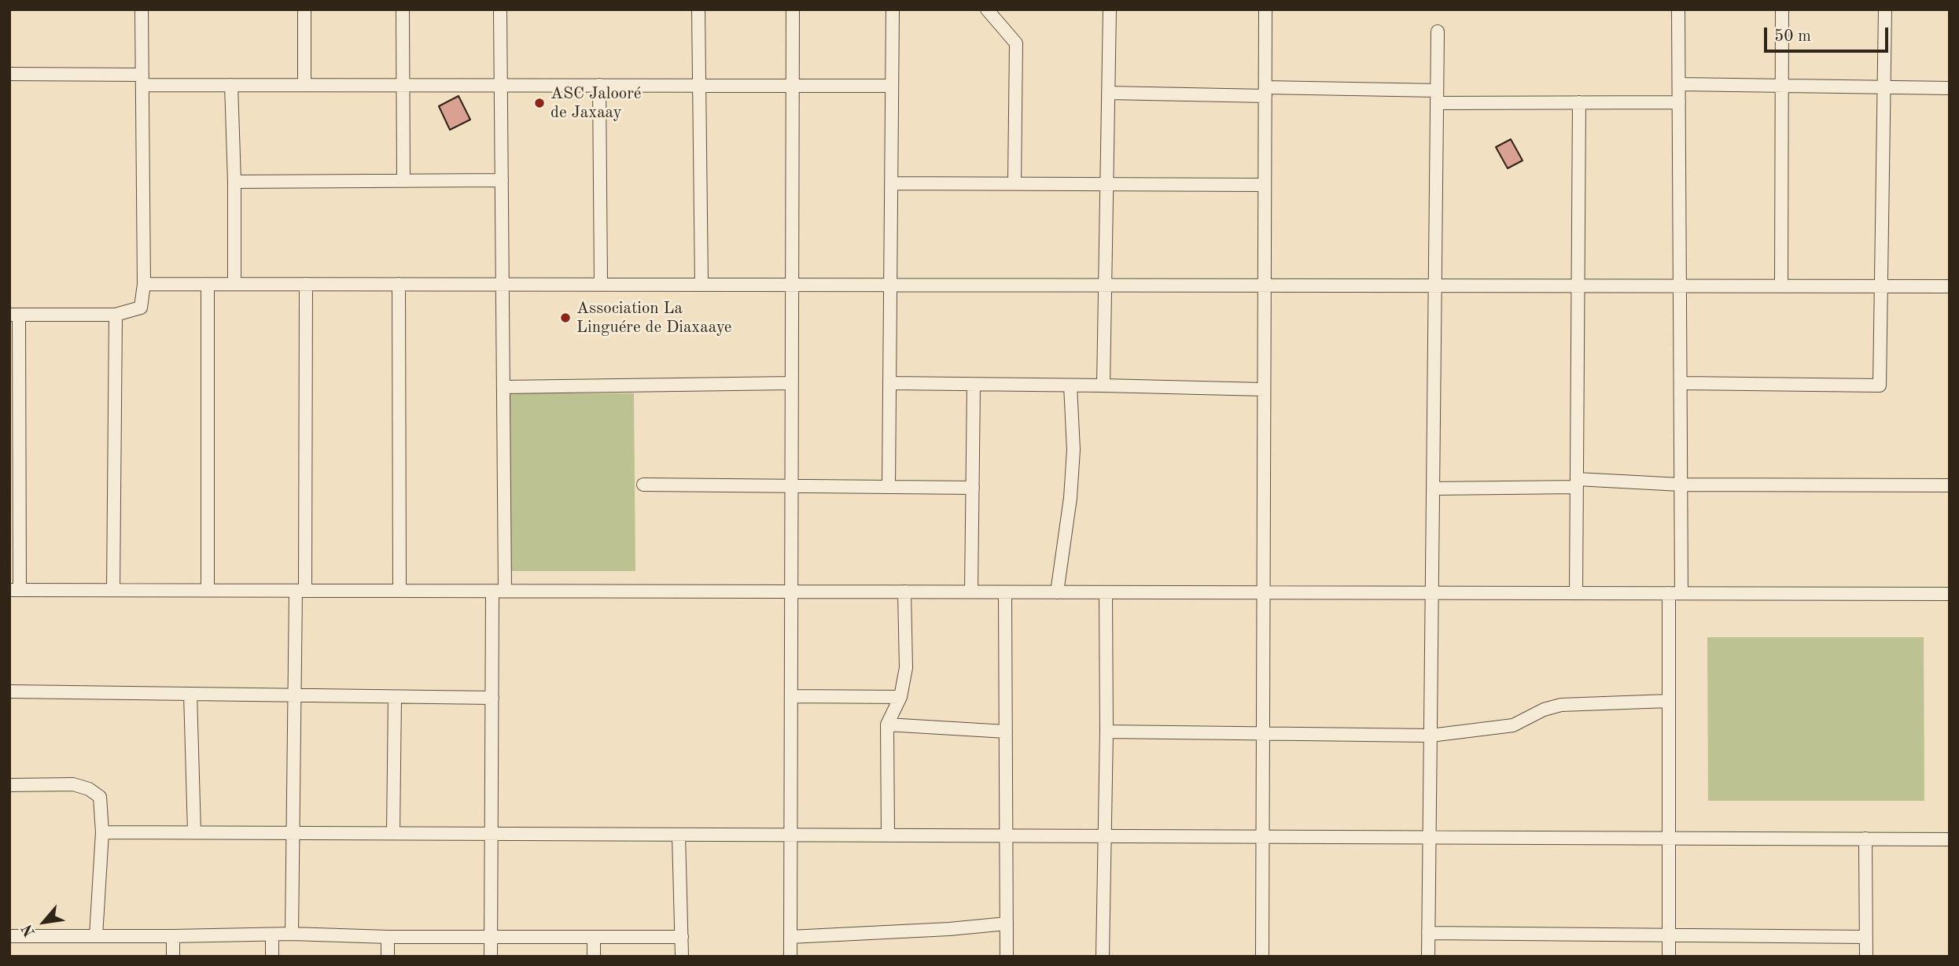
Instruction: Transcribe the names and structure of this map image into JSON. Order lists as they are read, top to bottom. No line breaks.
{"places":["ASC Jalooré de Jaxaay","Association La Linguére de Diaxaaye"],"scale_bar":"50 m","north":"bottom left"}
